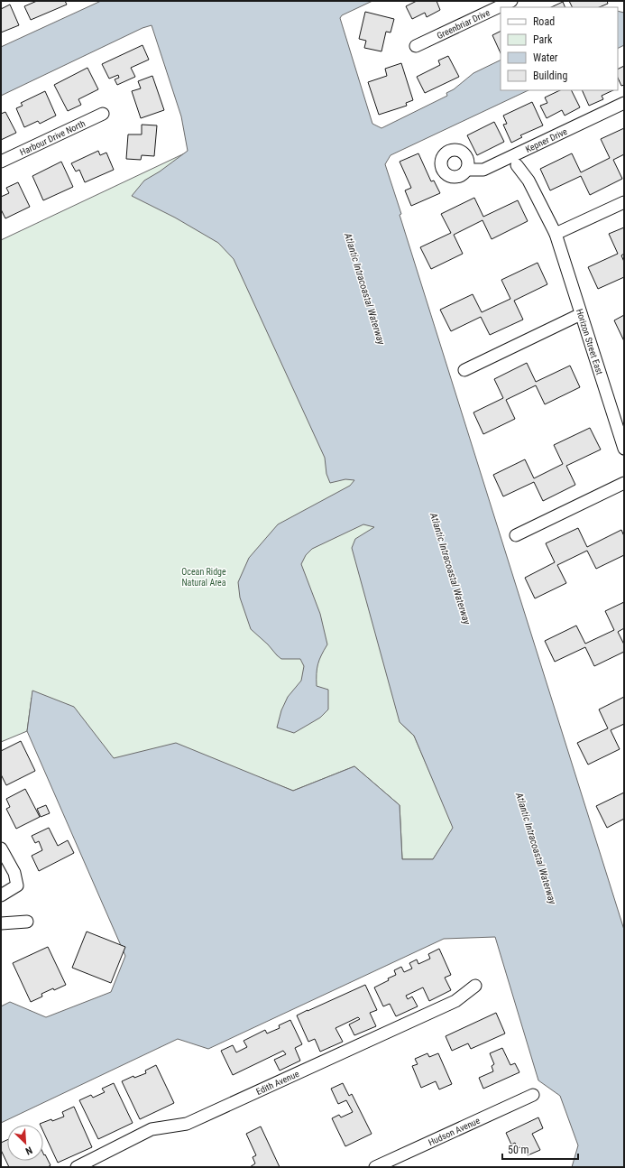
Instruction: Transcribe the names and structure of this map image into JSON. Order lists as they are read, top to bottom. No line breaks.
{"streets":{"street":["Greenbriar Drive","Harbour Drive North","Kepner Drive","Horizon Street East","Edith Avenue","Hudson Avenue"]},"water":["Atlantic Intracoastal Waterway"],"parks":["Ocean Ridge Natural Area"],"legend":["Road","Park","Water","Building"],"scale_bar":"50 m","north":"bottom right"}
